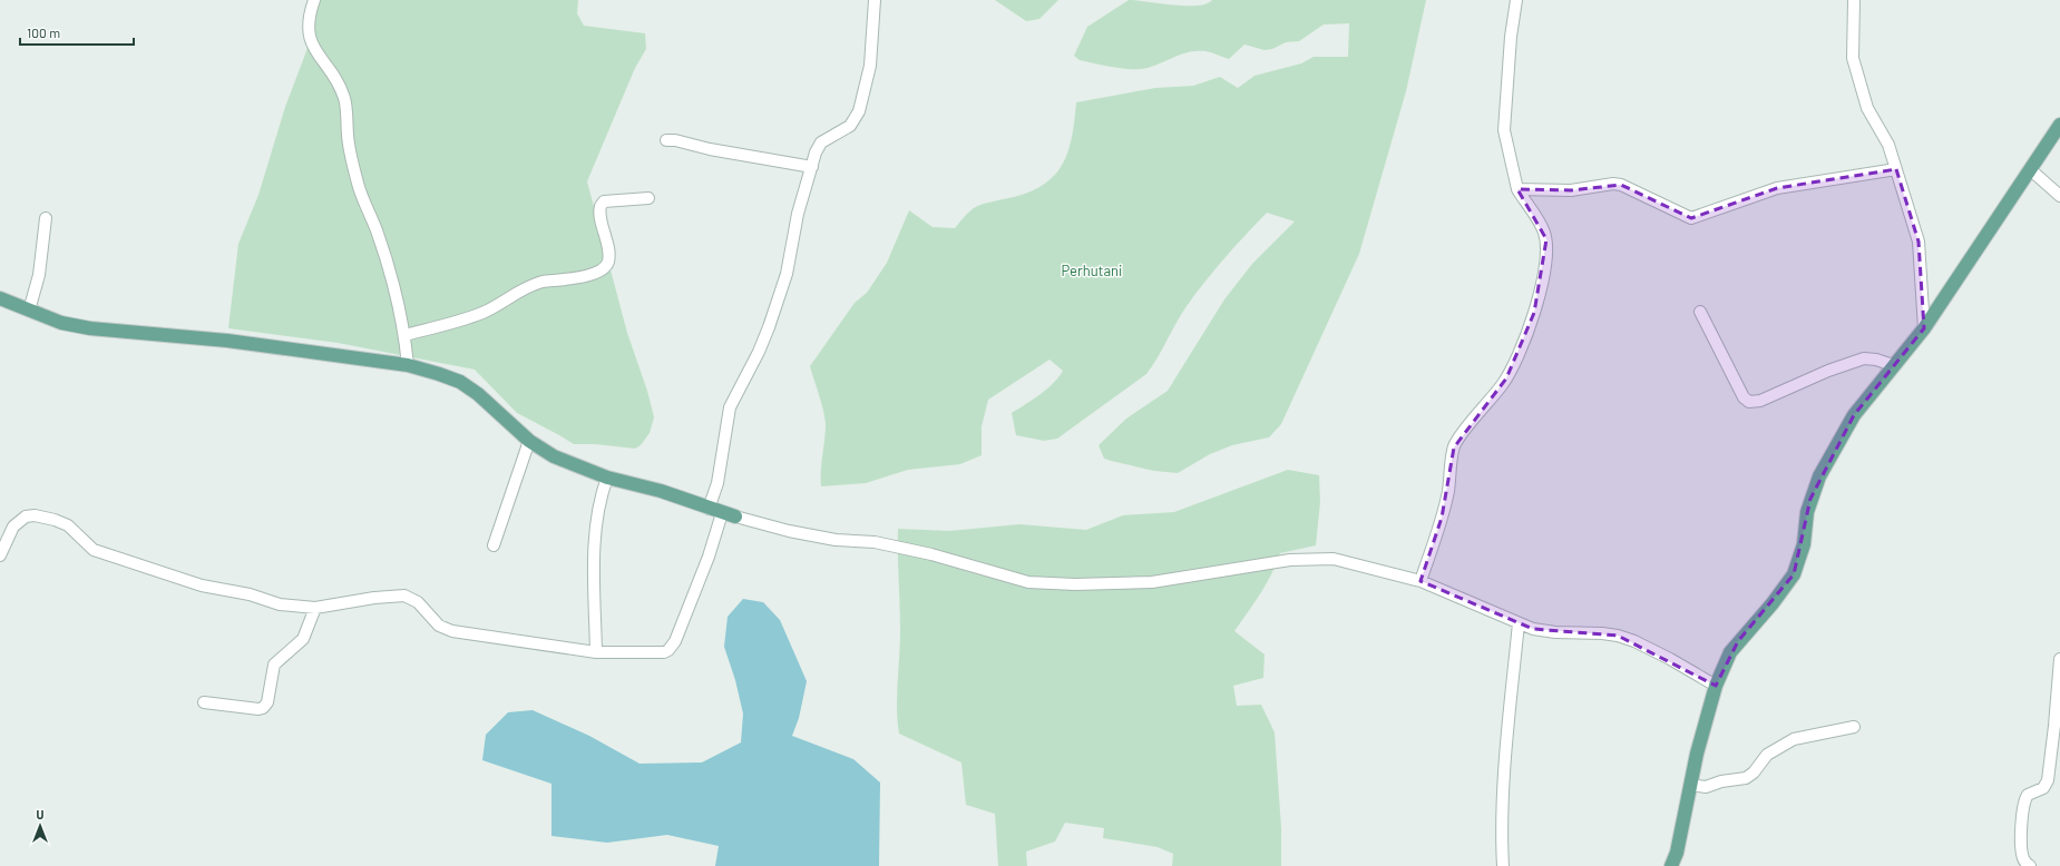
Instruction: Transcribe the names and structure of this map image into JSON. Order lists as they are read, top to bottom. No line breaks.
{"parks":["Perhutani"],"scale_bar":"100 m","north":"top"}
